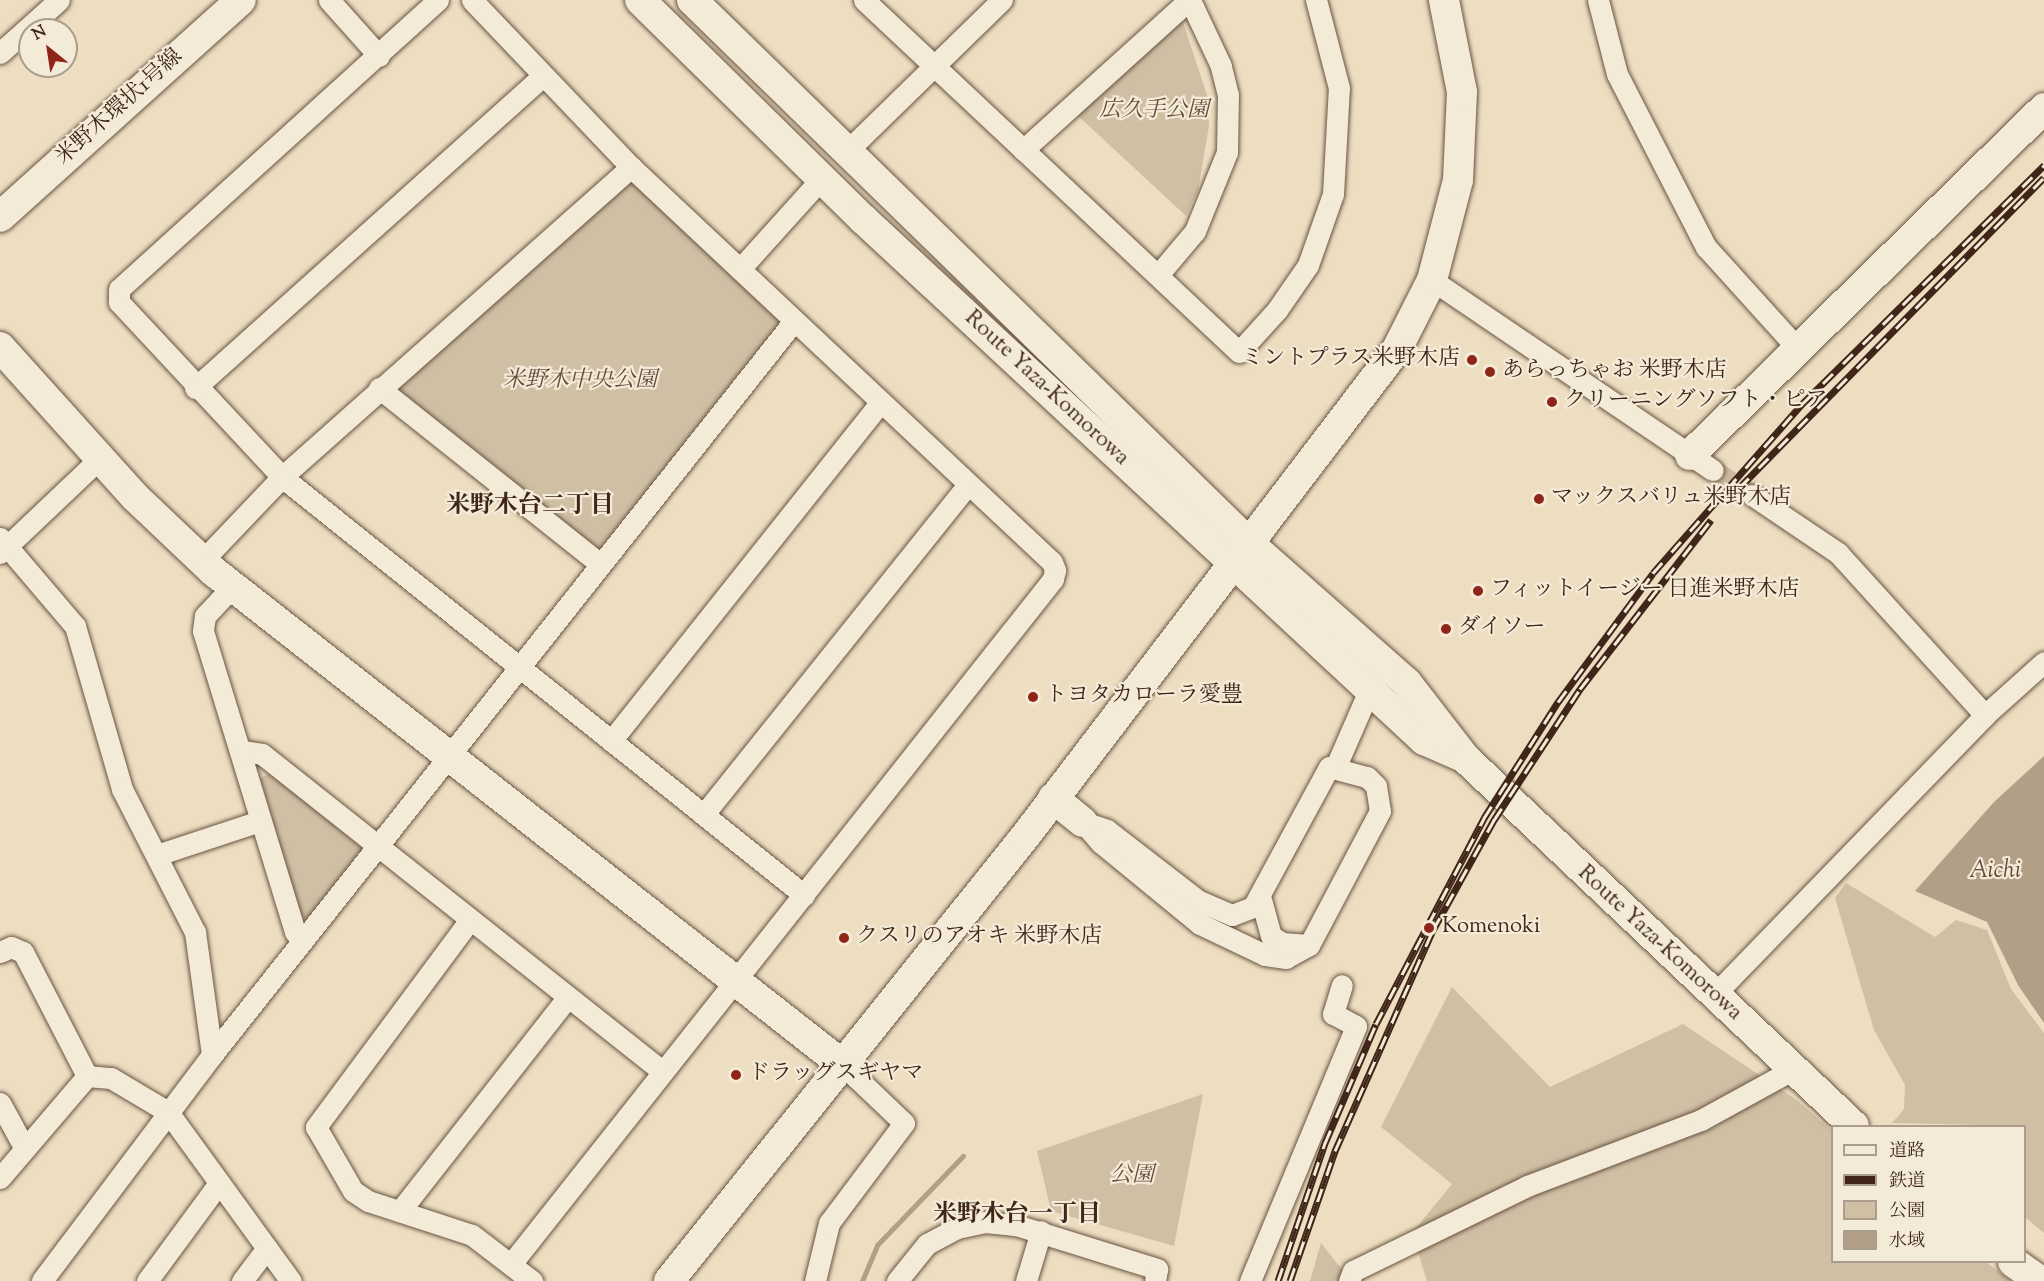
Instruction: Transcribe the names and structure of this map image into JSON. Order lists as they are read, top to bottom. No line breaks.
{"streets":{"street":["米野木環状1号線","Route Yaza-Komorowa"]},"districts":["米野木台二丁目","米野木台一丁目"],"water":["Aichi"],"parks":["広久手公園","米野木中央公園","公園"],"places":["ミントプラス米野木店","あらっちゃお 米野木店","クリーニングソフト・ピア","マックスバリュ米野木店","フィットイージー 日進米野木店","ダイソー","トヨタカローラ愛豊","Komenoki","クスリのアオキ 米野木店","ドラッグスギヤマ"],"legend":["道路","鉄道","公園","水域"],"north":"top left"}
